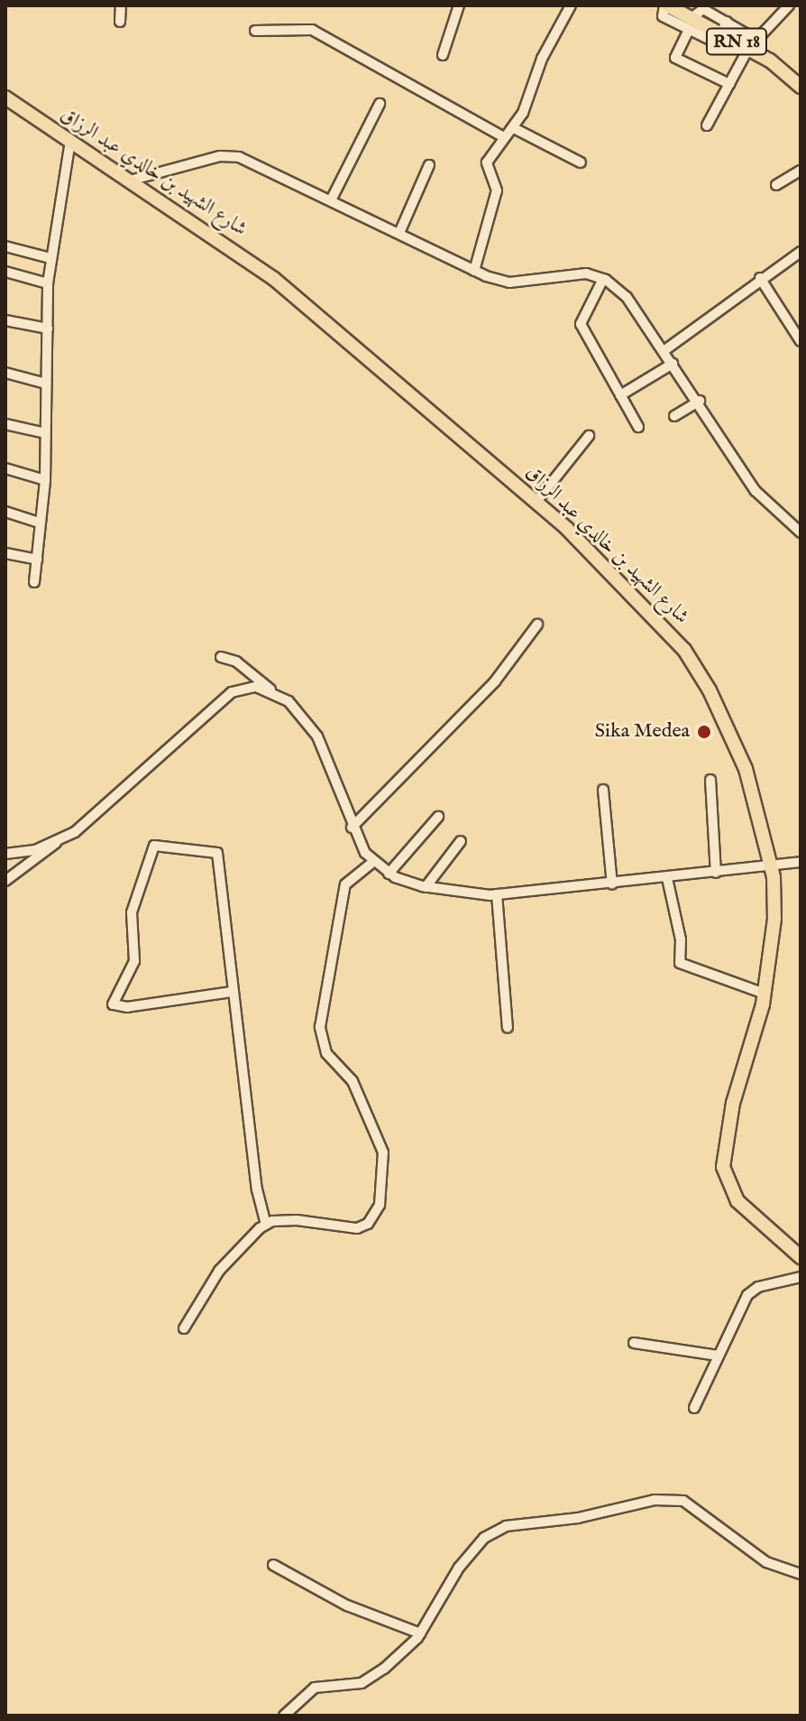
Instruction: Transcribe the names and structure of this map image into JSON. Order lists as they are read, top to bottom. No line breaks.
{"streets":{"main road":["RN 18","شارع الشهيد بن خالدي عبد الرزاق"]},"places":["Sika Medea"]}
